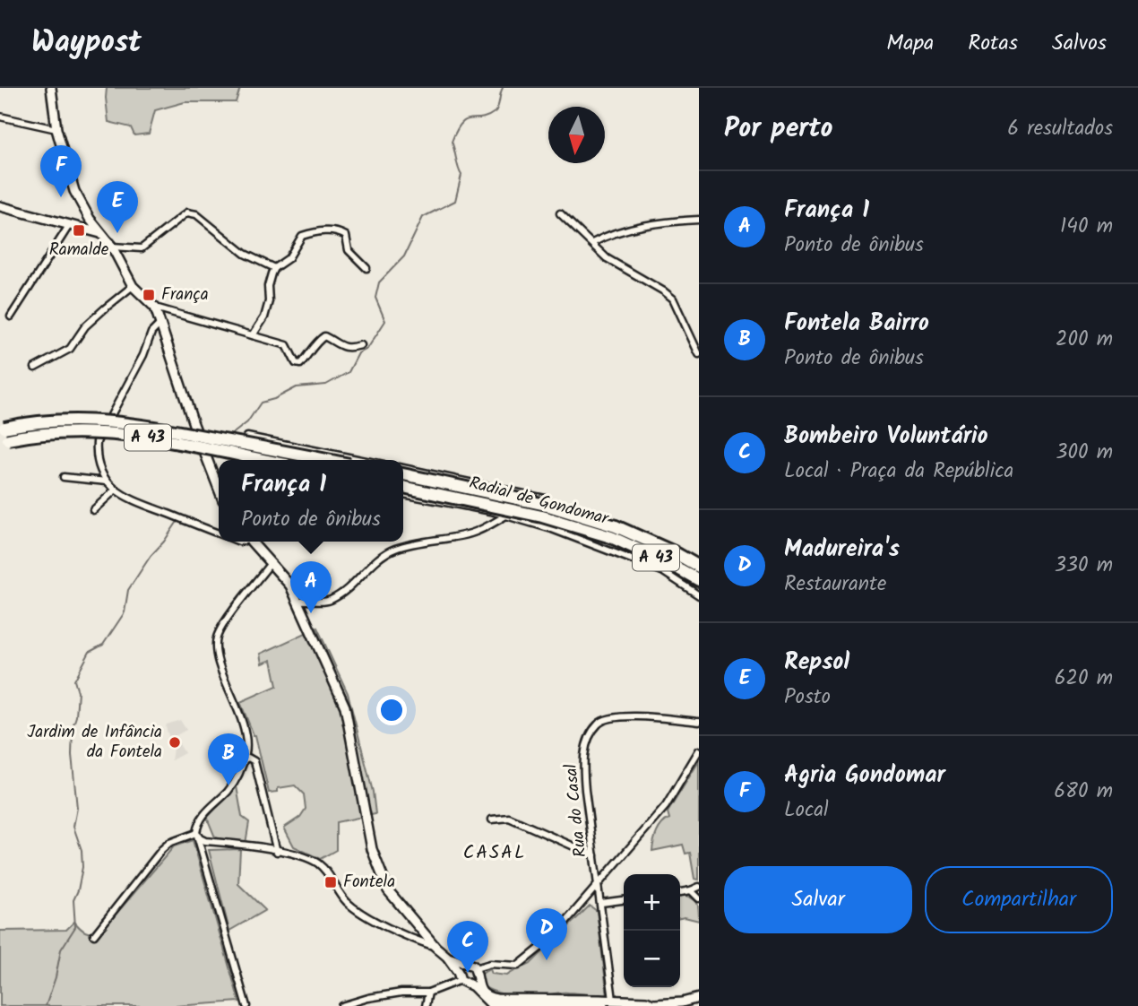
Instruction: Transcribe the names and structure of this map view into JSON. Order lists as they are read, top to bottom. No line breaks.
{"streets":{"highway":["A 43","Radial de Gondomar"],"street":["Rua do Casal"]},"districts":["CASAL"],"places":{"transit":["Ramalde","França","Fontela"],"other":["Jardim de Infância da Fontela"]},"north":"bottom","page":{"header":"Waypost","nav":["Mapa","Rotas","Salvos"],"heading":["Por perto","6 resultados"],"pins":["F","E","A","B","D","C"],"list":[{"mark":"A","name":"França 1","note":"Ponto de ônibus","value":"140 m"},{"mark":"B","name":"Fontela Bairro","note":"Ponto de ônibus","value":"200 m"},{"mark":"C","name":"Bombeiro Voluntário","note":"Local · Praça da República","value":"300 m"},{"mark":"D","name":"Madureira's","note":"Restaurante","value":"330 m"},{"mark":"E","name":"Repsol","note":"Posto","value":"620 m"},{"mark":"F","name":"Agria Gondomar","note":"Local","value":"680 m"}],"popup":["França 1","Ponto de ônibus"],"buttons":["Salvar","Compartilhar"],"map_buttons":["+","−"]}}
